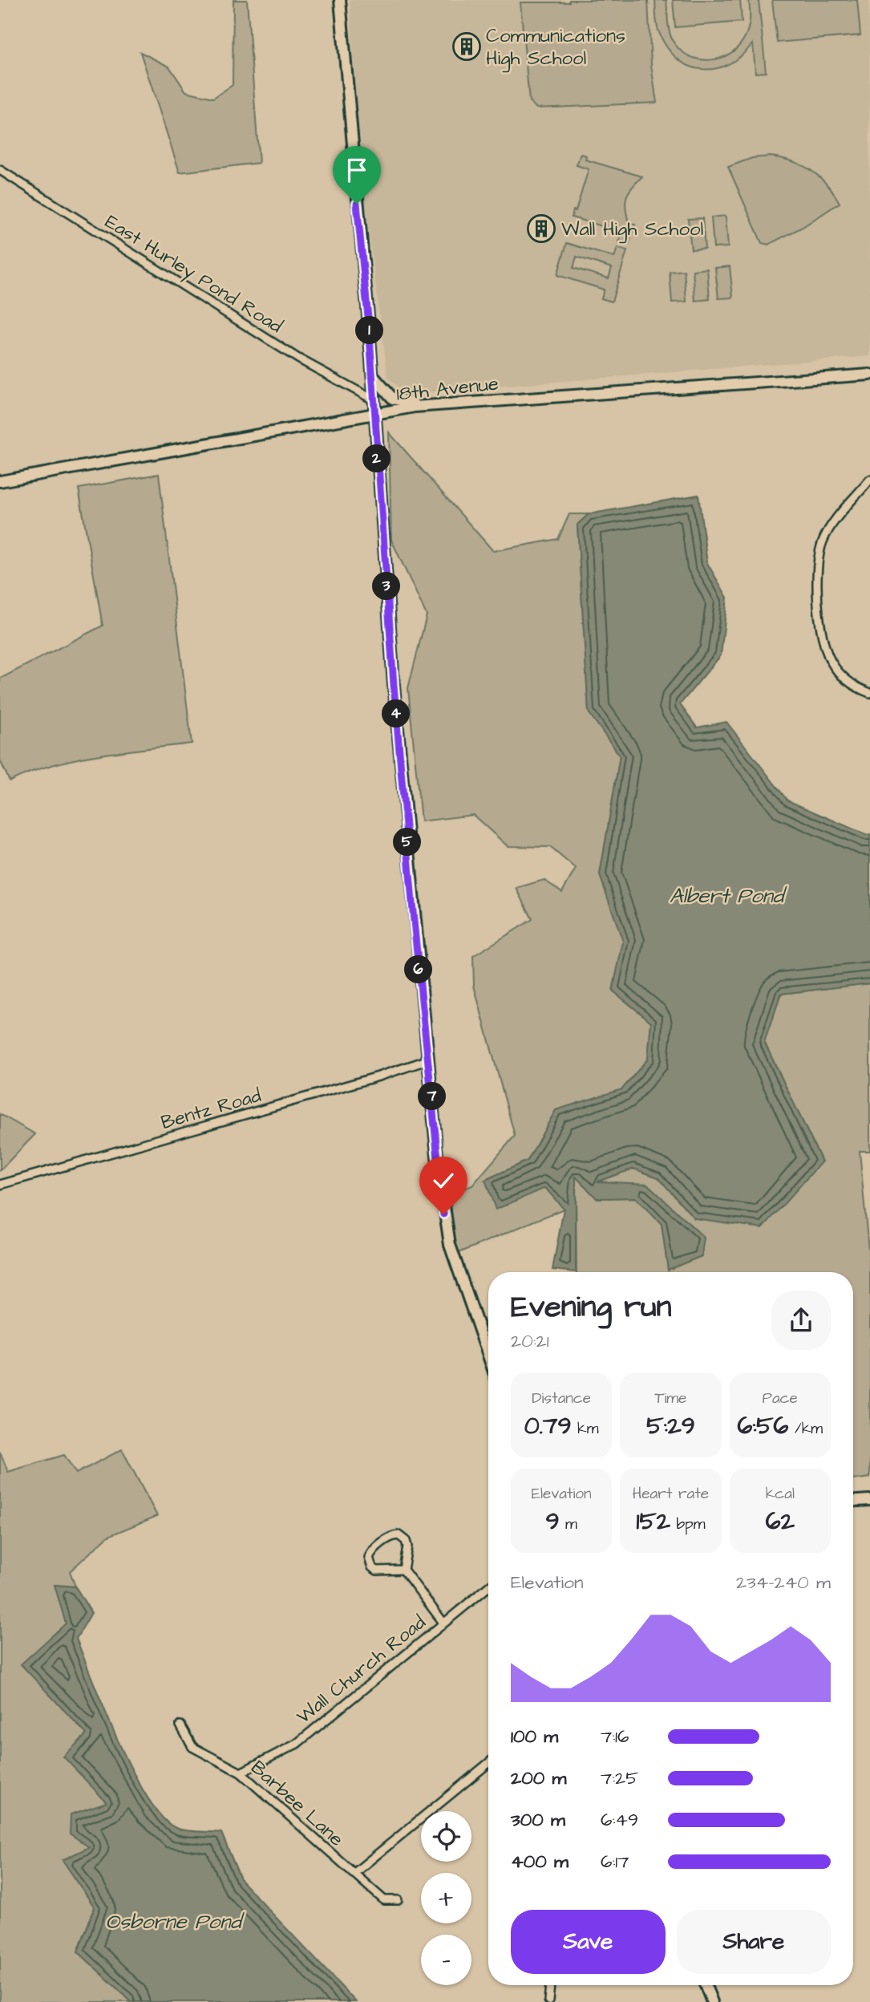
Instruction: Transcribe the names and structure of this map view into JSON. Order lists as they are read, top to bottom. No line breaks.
{"streets":{"street":["East Hurley Pond Road","18th Avenue","Bentz Road","Wall Church Road","Barbee Lane"]},"crossings":[["Wall Church Road","Barbee Lane"]],"water":["Albert Pond","Osborne Pond"],"places":{"building":["Communications High School","Wall High School"]},"page":{"pins":["1","2","3","4","5","6","7"],"heading":["Evening run","20:21"],"stats":[["Distance","0.79 km"],["Time","5:29"],["Pace","6:56 /km"],["Elevation","9 m"],["Heart rate","152 bpm"],["kcal","62"]],"chart":["Elevation","234–240 m"],"list":[{"name":"100 m","note":"7:16"},{"name":"200 m","note":"7:25"},{"name":"300 m","note":"6:49"},{"name":"400 m","note":"6:17"}],"map_buttons":["+","−"],"buttons":["Save","Share"]}}
